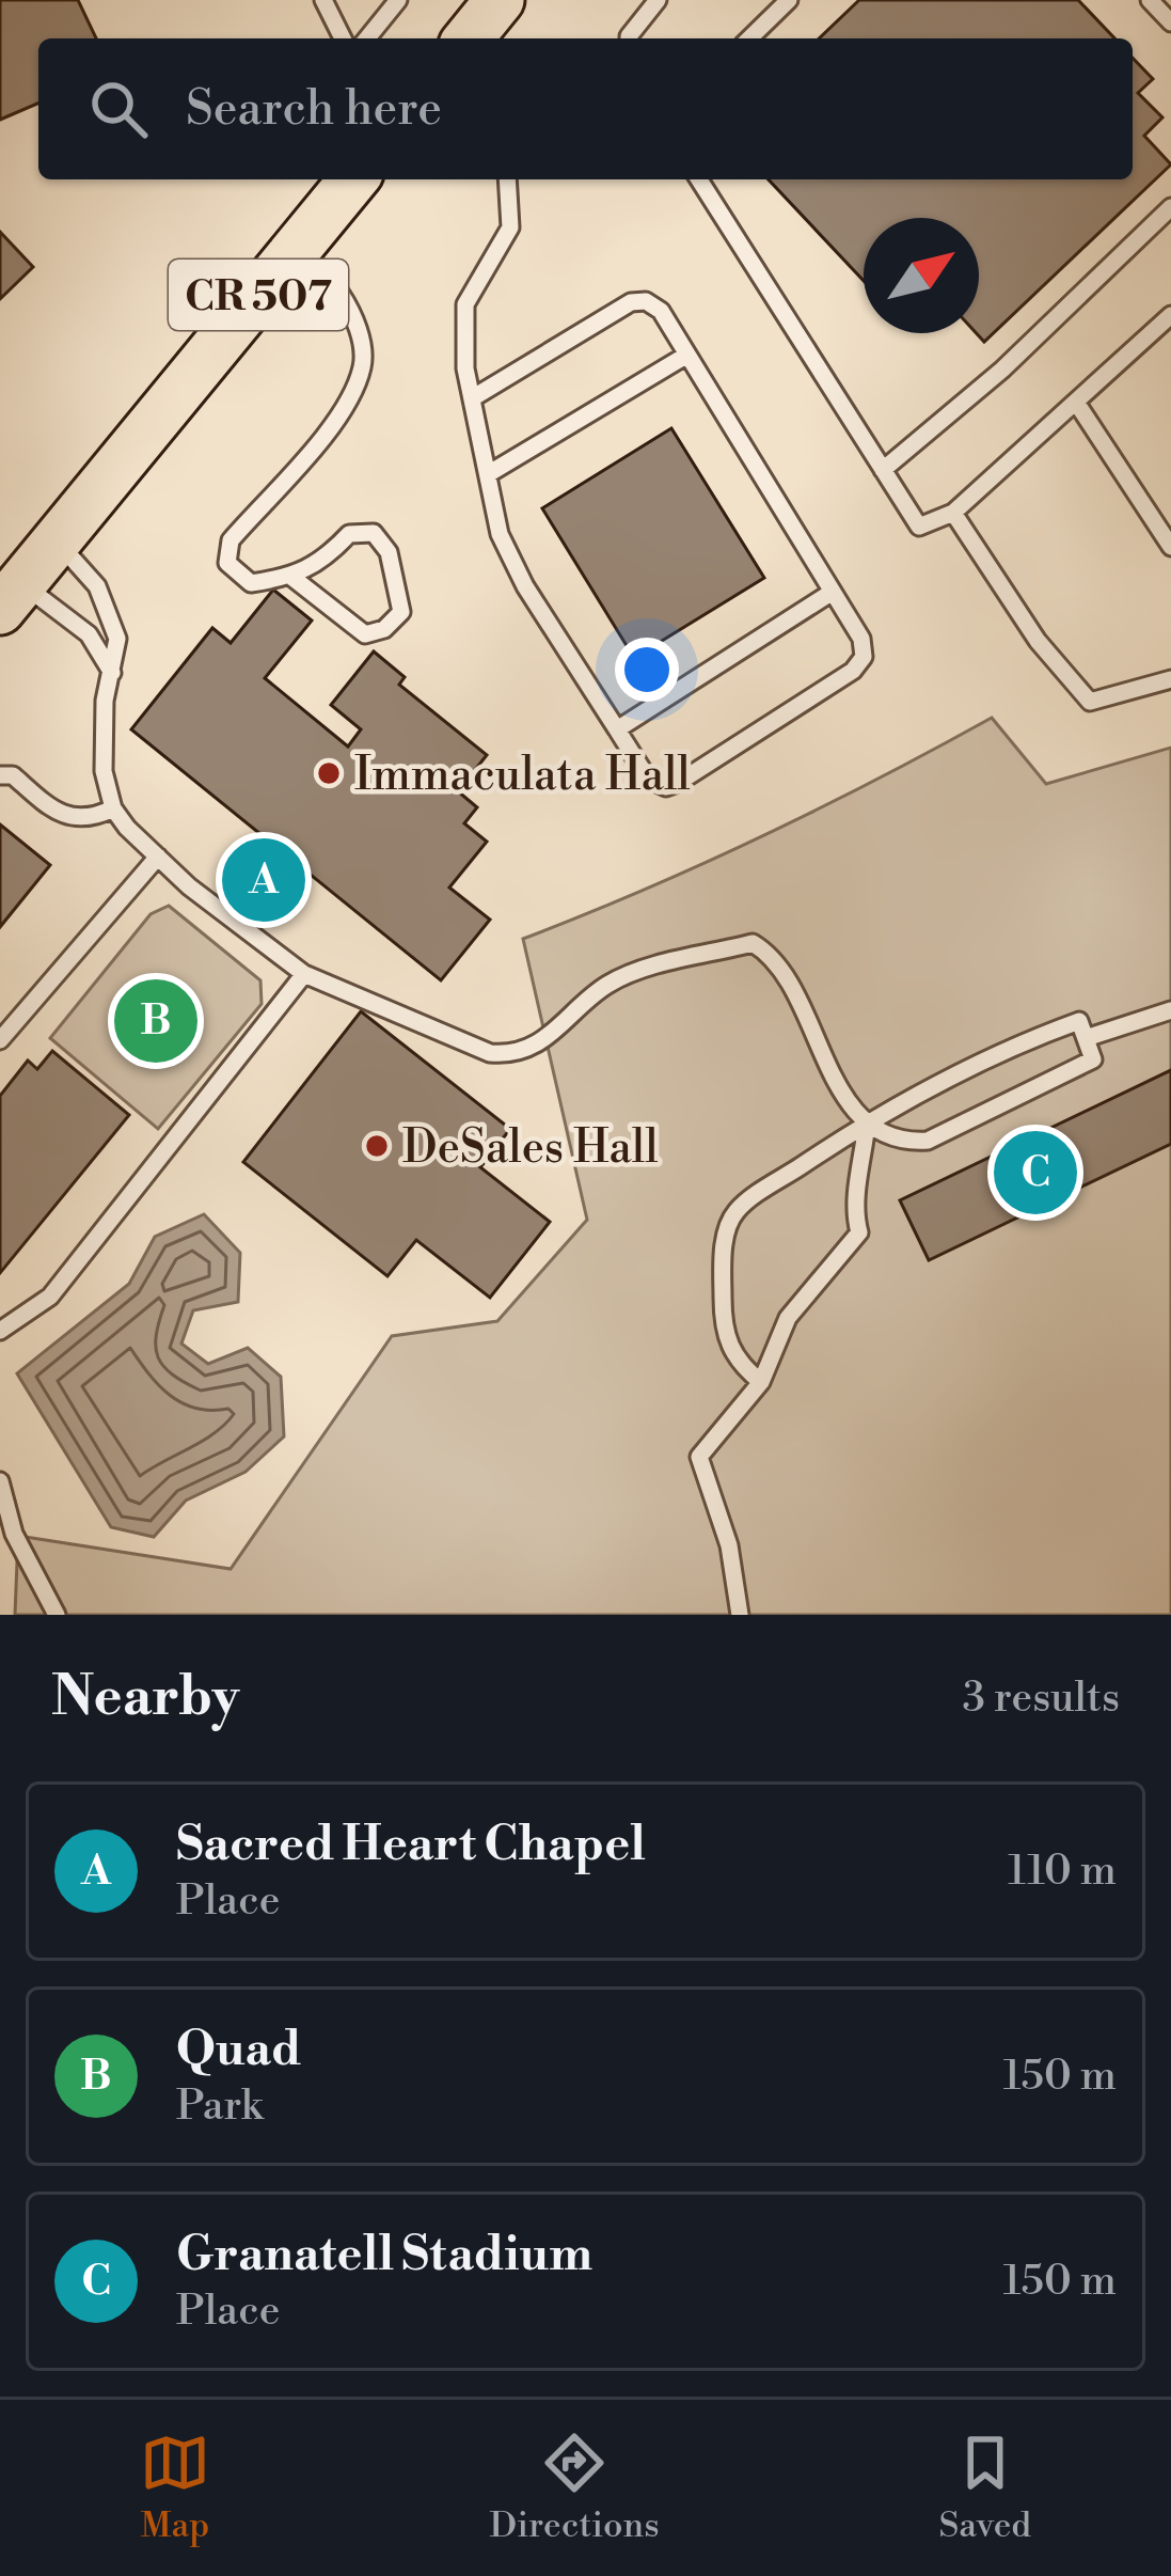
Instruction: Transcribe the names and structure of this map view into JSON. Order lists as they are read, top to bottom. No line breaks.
{"streets":{"main road":["CR 507"]},"places":["Immaculata Hall","DeSales Hall"],"north":"top right","page":{"search":"Search here","pins":["A","B","C"],"heading":["Nearby","3 results"],"list":[{"mark":"A","name":"Sacred Heart Chapel","note":"Place","value":"110 m"},{"mark":"B","name":"Quad","note":"Park","value":"150 m"},{"mark":"C","name":"Granatell Stadium","note":"Place","value":"150 m"}],"nav":["Map","Directions","Saved"]}}
